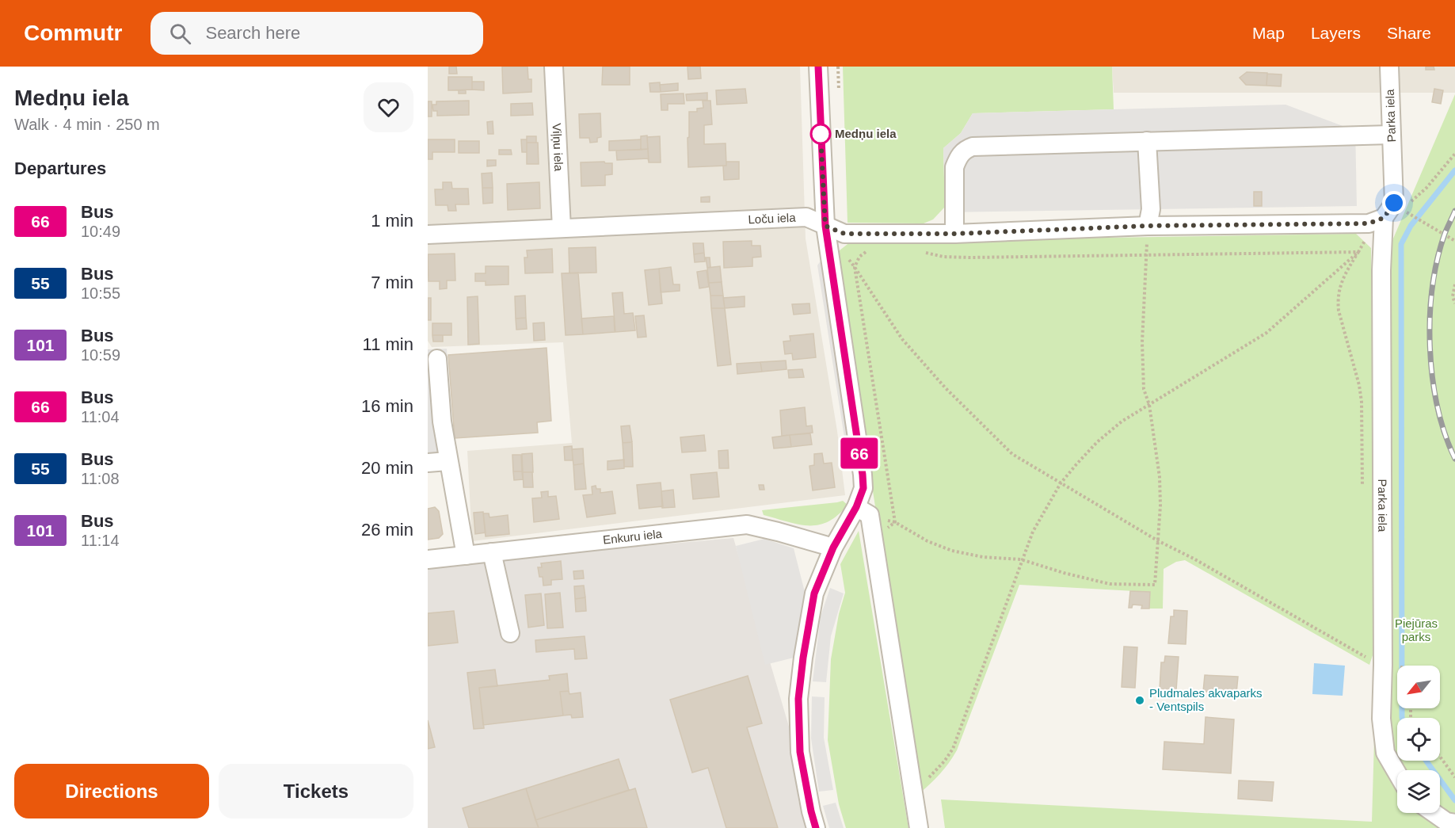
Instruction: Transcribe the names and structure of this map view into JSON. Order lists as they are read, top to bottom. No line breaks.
{"streets":{"street":["Parka iela","Viļņu iela","Loču iela","Enkuru iela"]},"crossings":[["Parka iela","Loču iela"],["Viļņu iela","Loču iela"]],"parks":["Piejūras parks"],"places":["Medņu iela","Pludmales akvaparks - Ventspils"],"lines":["bus line 66"],"north":"bottom left","page":{"header":"Commutr","search":"Search here","nav":["Map","Layers","Share"],"heading":[["Medņu iela","Walk · 4 min · 250 m"],"Departures"],"on_map":"66","list":[{"mark":"66","name":"Bus","note":"10:49","value":"1 min"},{"mark":"55","name":"Bus","note":"10:55","value":"7 min"},{"mark":"101","name":"Bus","note":"10:59","value":"11 min"},{"mark":"66","name":"Bus","note":"11:04","value":"16 min"},{"mark":"55","name":"Bus","note":"11:08","value":"20 min"},{"mark":"101","name":"Bus","note":"11:14","value":"26 min"}],"buttons":["Directions","Tickets"]}}
